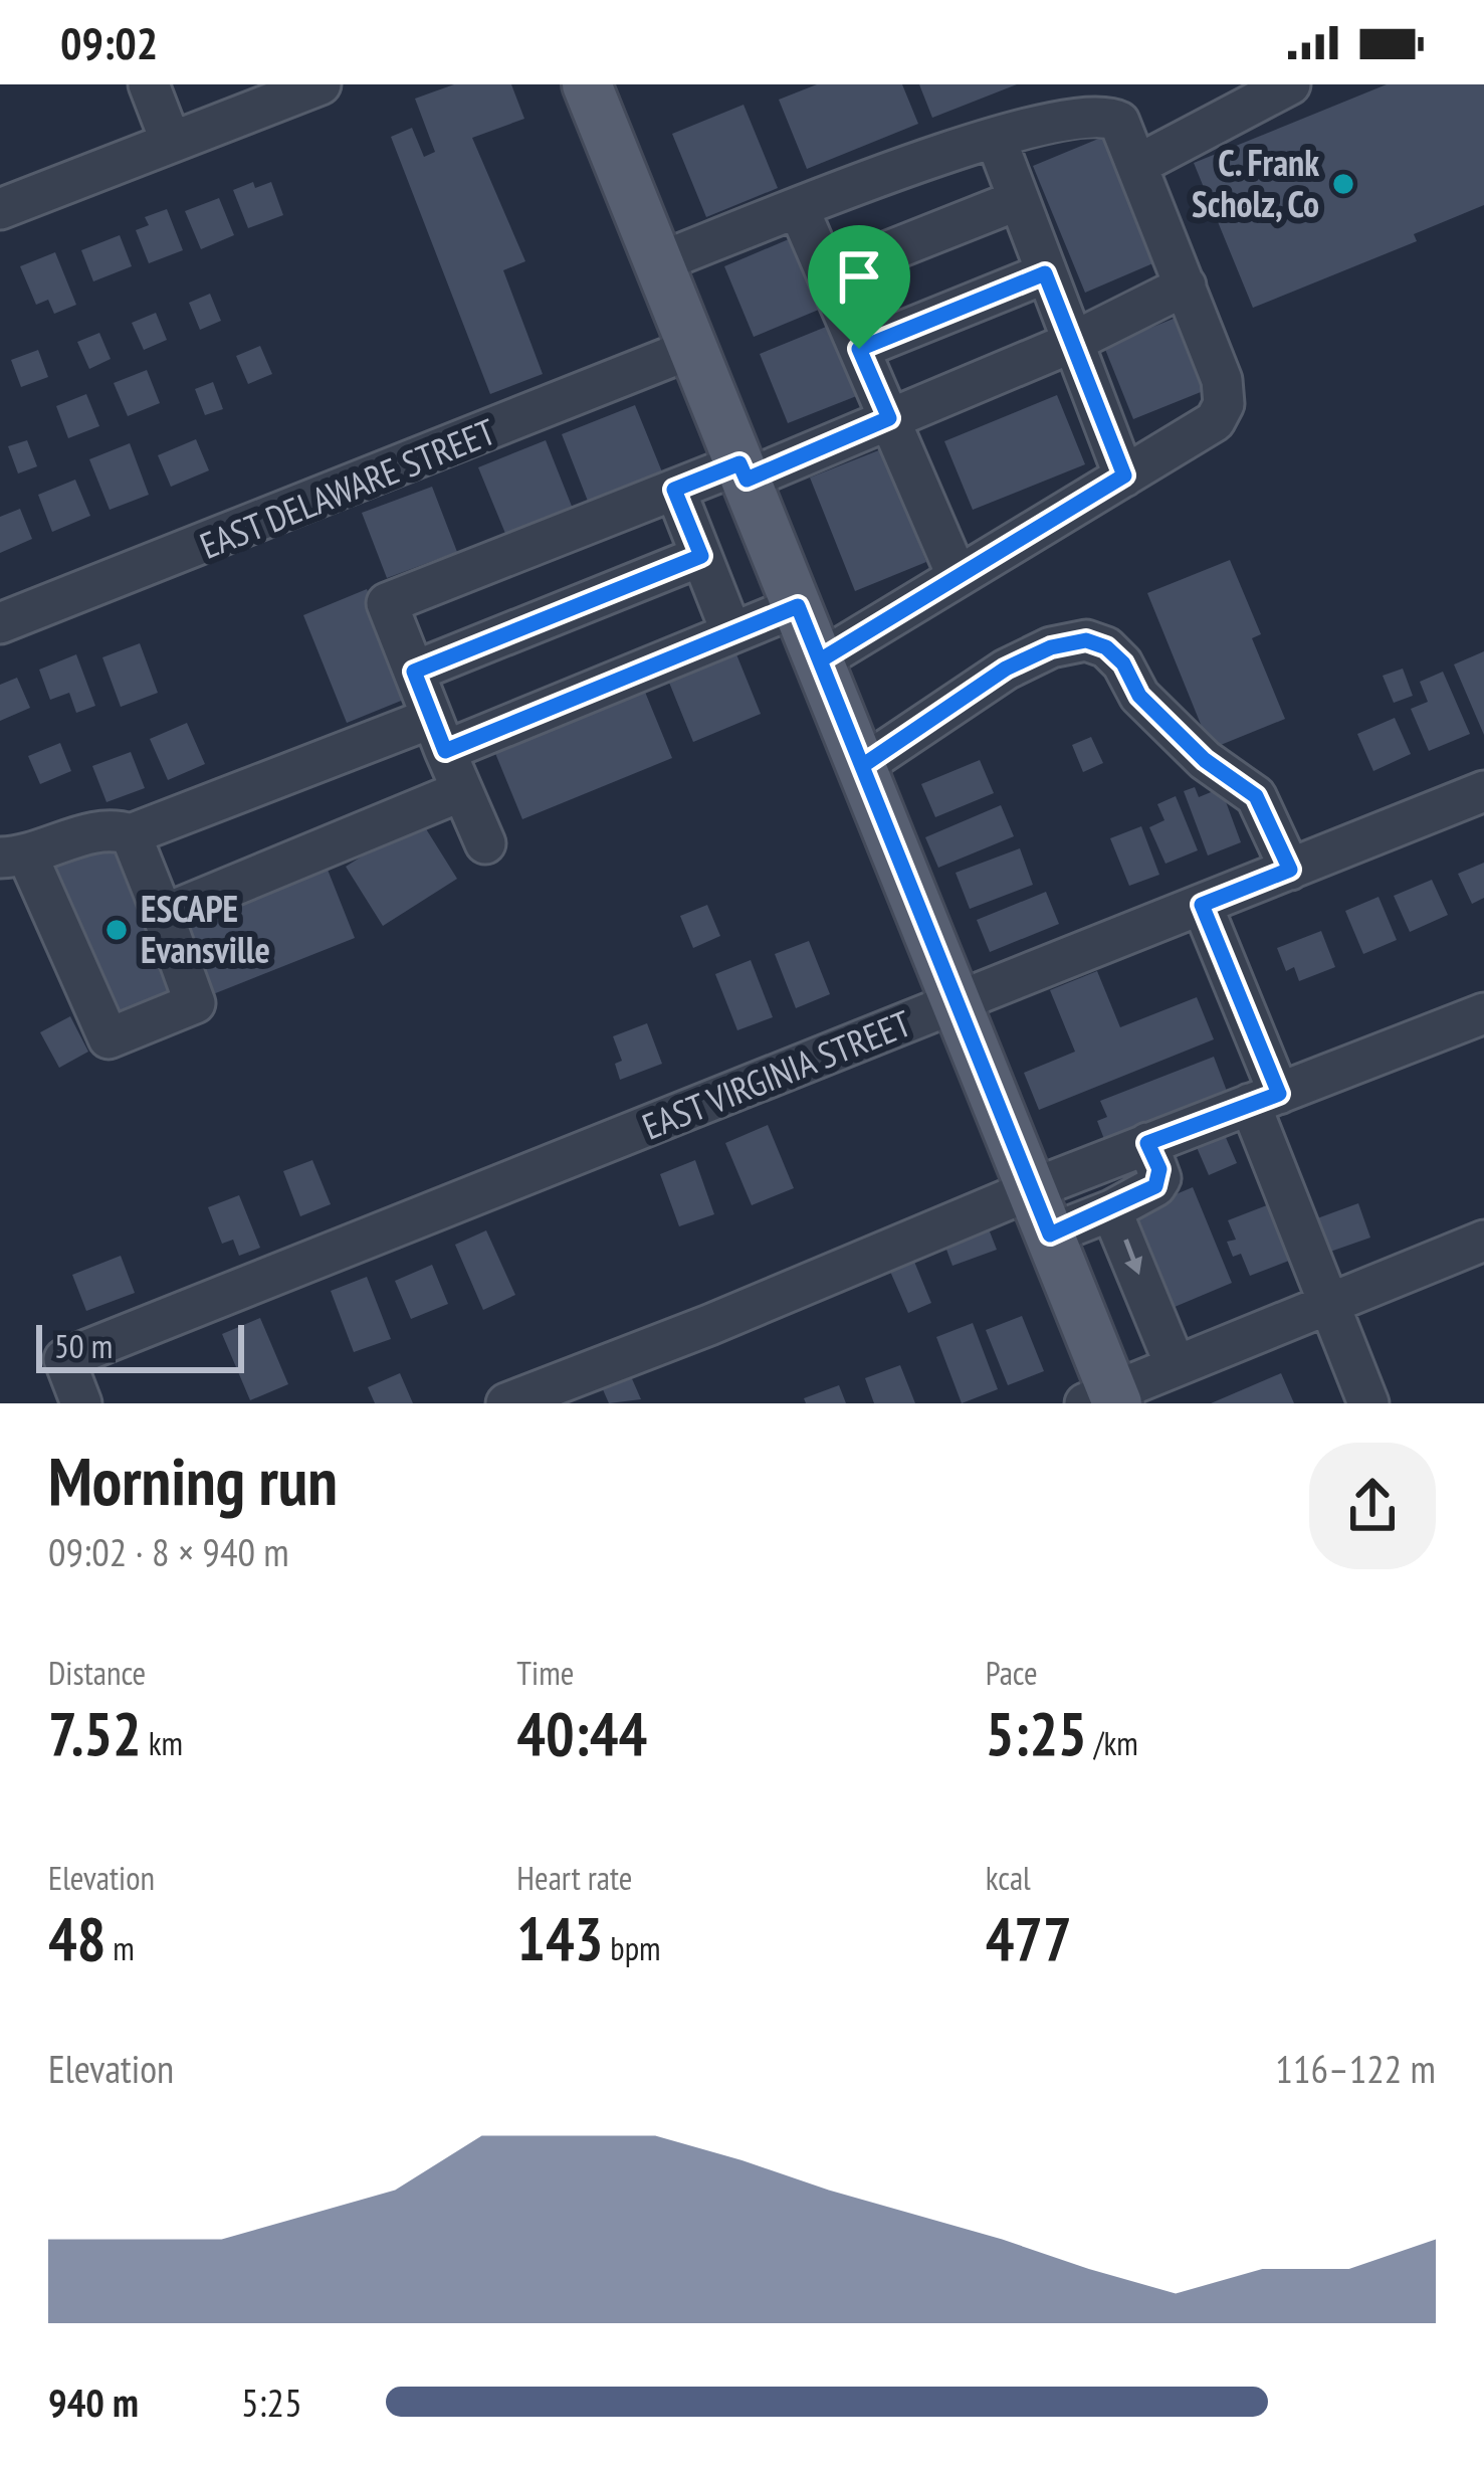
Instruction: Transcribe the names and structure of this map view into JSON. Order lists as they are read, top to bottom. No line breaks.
{"streets":{"street":["EAST DELAWARE STREET","EAST VIRGINIA STREET"]},"places":["C. Frank Scholz, Co","ESCAPE Evansville"],"scale_bar":"50 m","page":{"status":"09:02","scale":"50 m","heading":["Morning run","09:02 · 8 × 940 m"],"stats":[["Distance","7.52 km"],["Time","40:44"],["Pace","5:25 /km"],["Elevation","48 m"],["Heart rate","143 bpm"],["kcal","477"]],"chart":["Elevation","116–122 m"],"list":[{"name":"940 m","note":"5:25"}]}}
